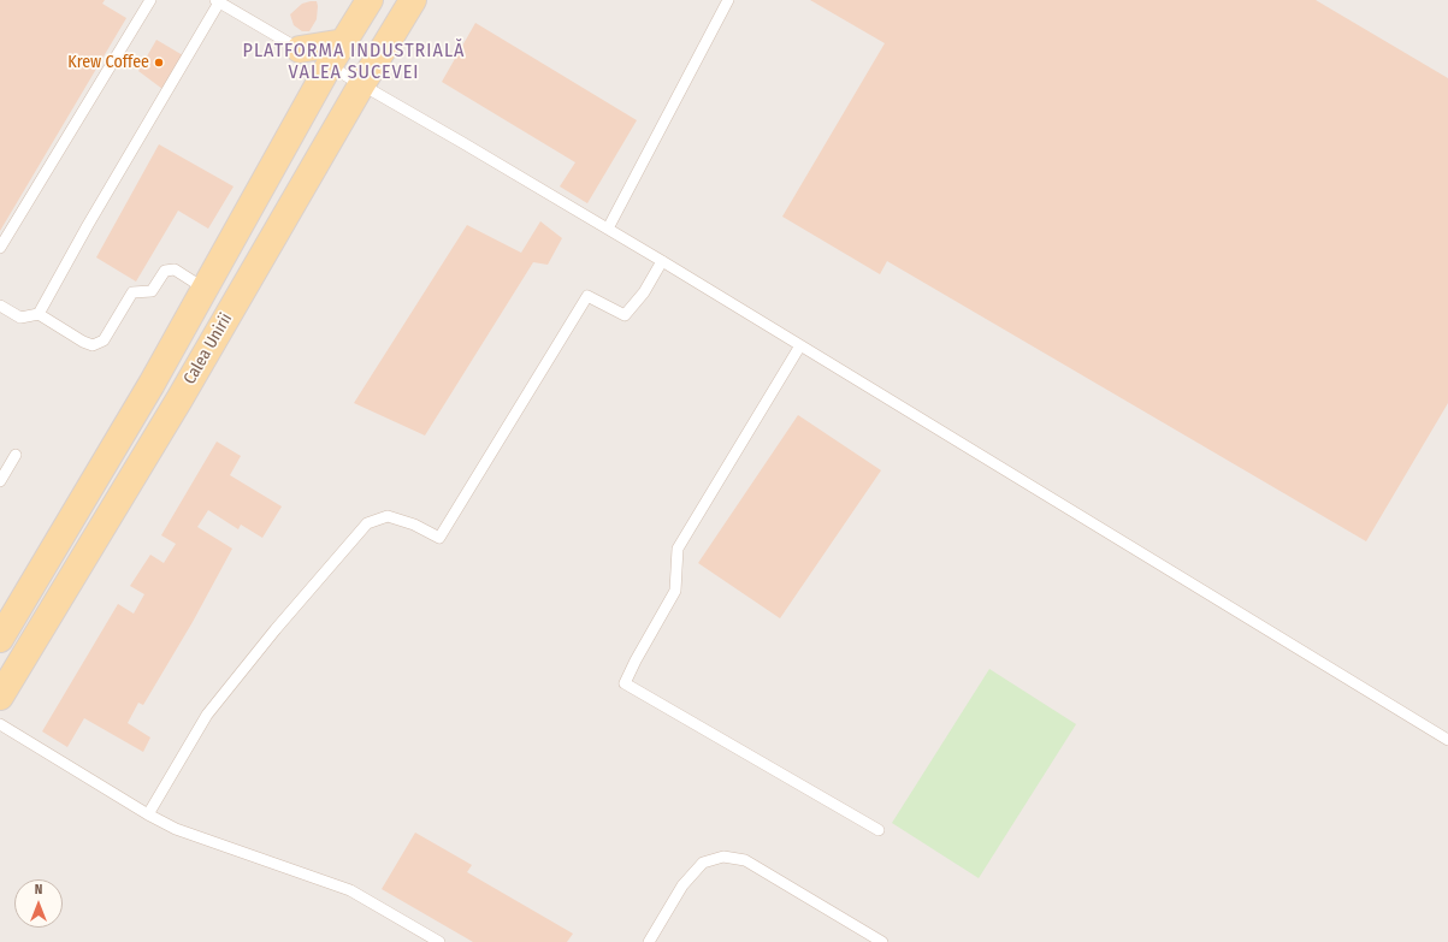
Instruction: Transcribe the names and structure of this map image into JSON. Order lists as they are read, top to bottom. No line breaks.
{"streets":{"main road":["Calea Unirii"]},"districts":["PLATFORMA INDUSTRIALĂ VALEA SUCEVEI"],"places":["Krew Coffee"],"north":"top"}
